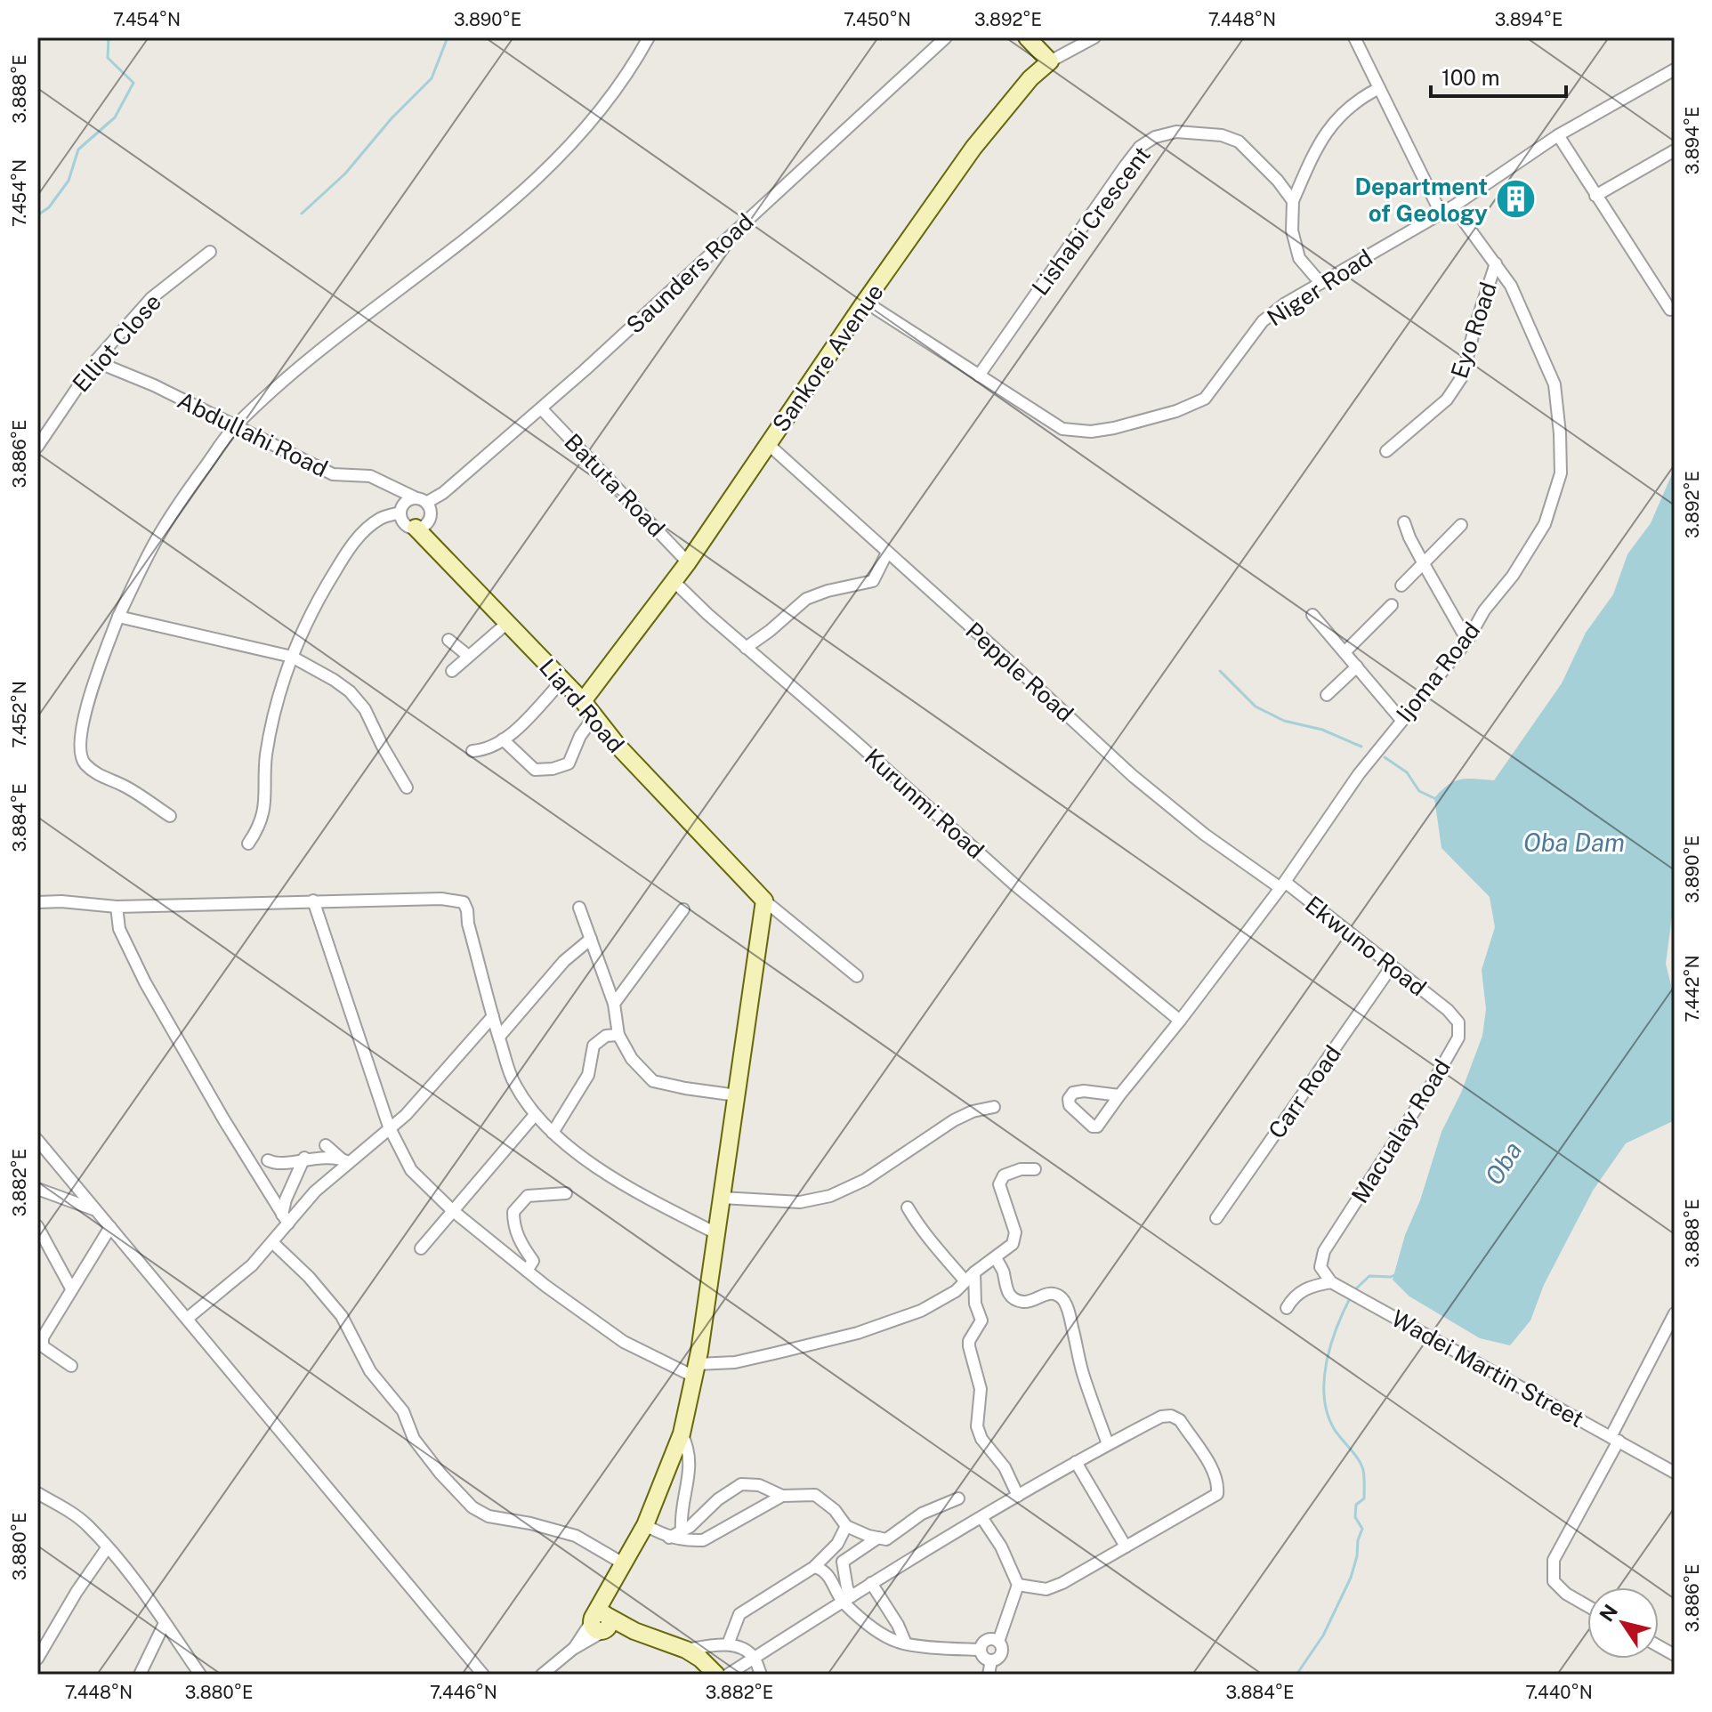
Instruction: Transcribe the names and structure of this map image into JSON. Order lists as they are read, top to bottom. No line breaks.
{"streets":{"street":["Lishabi Crescent","Saunders Road","Niger Road","Eyo Road","Elliot Close","Sankore Avenue","Abdullahi Road","Batuta Road","Pepple Road","Ijoma Road","Liard Road","Kurunmi Road","Ekwuno Road","Carr Road","Macualay Road","Wadei Martin Street"]},"crossings":[["Lishabi Crescent","Niger Road"],["Saunders Road","Abdullahi Road"],["Saunders Road","Batuta Road"],["Saunders Road","Liard Road"],["Niger Road","Sankore Avenue"],["Niger Road","Ijoma Road"],["Eyo Road","Ijoma Road"],["Elliot Close","Abdullahi Road"],["Sankore Avenue","Batuta Road"],["Sankore Avenue","Pepple Road"],["Sankore Avenue","Liard Road"],["Sankore Avenue","Kurunmi Road"],["Abdullahi Road","Liard Road"],["Pepple Road","Ijoma Road"],["Pepple Road","Ekwuno Road"],["Ijoma Road","Kurunmi Road"],["Ijoma Road","Ekwuno Road"],["Ekwuno Road","Carr Road"],["Ekwuno Road","Macualay Road"],["Macualay Road","Wadei Martin Street"]],"water":["Oba Dam","Oba"],"places":{"building":["Department of Geology"]},"scale_bar":"100 m","north":"top left","coordinates":["7.454°N","3.890°E","7.450°N","3.892°E","7.448°N","3.894°E","3.888°E","3.886°E","7.452°N","3.884°E","7.442°N","3.882°E","3.880°E","7.446°N","7.440°N"]}
